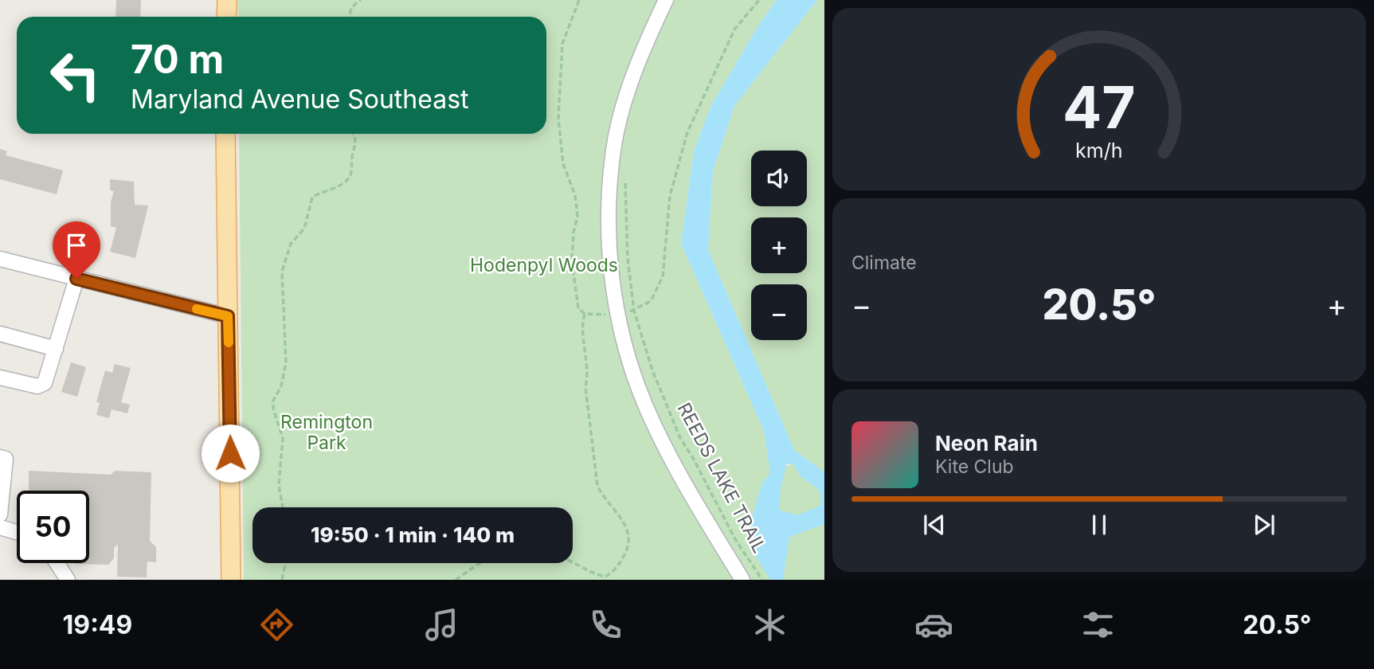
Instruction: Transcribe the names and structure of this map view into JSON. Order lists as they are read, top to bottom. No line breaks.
{"streets":{"path":["REEDS LAKE TRAIL"]},"parks":["Hodenpyl Woods","Remington Park"],"page":{"turn":["70 m","Maryland Avenue Southeast"],"map_buttons":["+","−"],"tile":"Climate","heat":["−","20.5°","+"],"song":["Neon Rain","Kite Club"],"limit":"50","trip":"19:50 · 1 min · 140 m","tabs":["19:49","20.5°"],"gauge":["47","km/h"]}}
